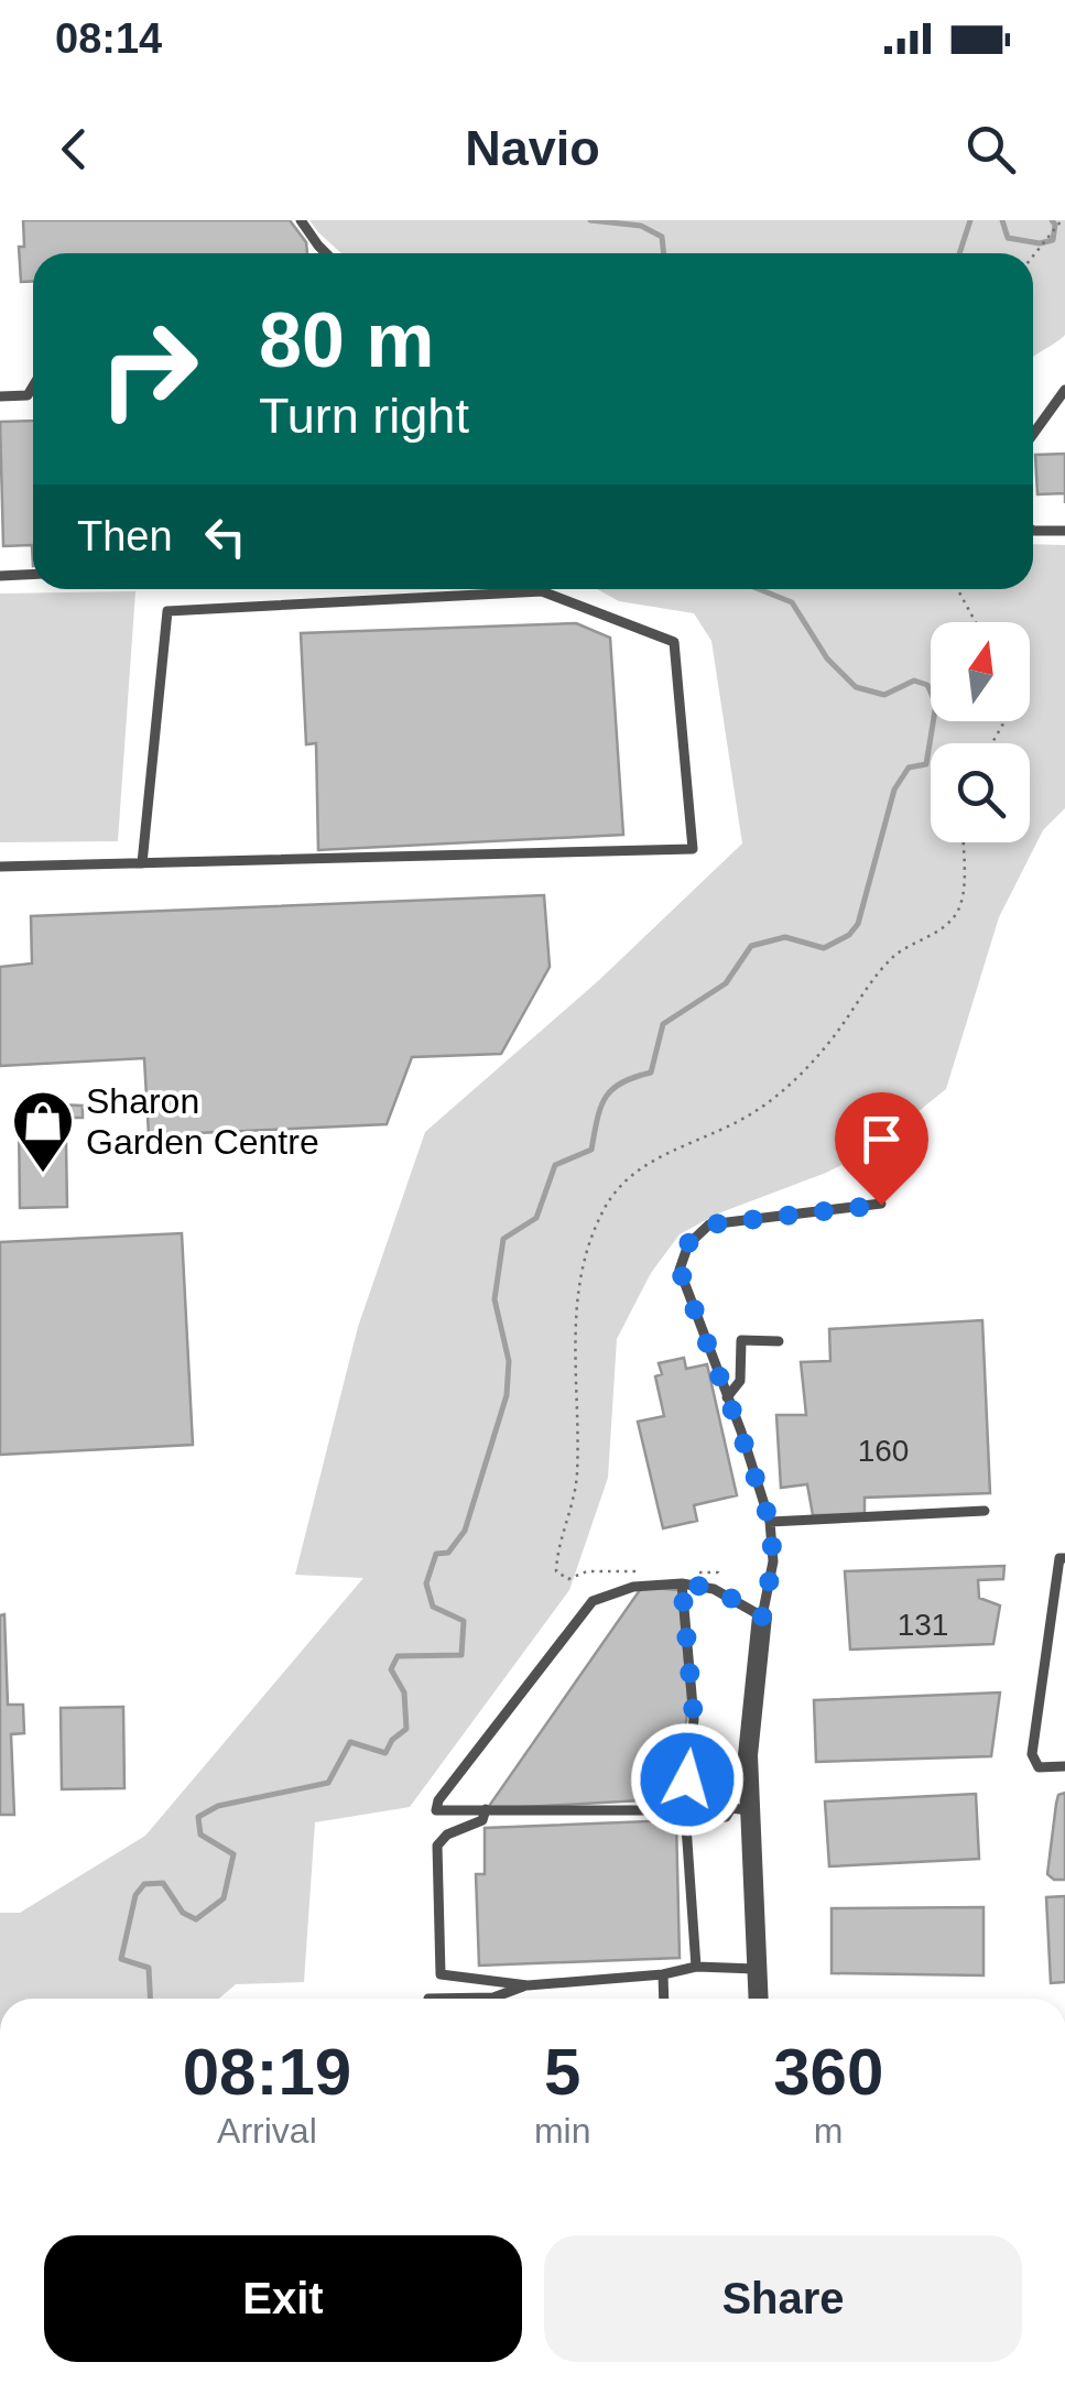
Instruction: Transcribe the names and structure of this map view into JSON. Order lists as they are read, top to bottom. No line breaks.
{"places":{"shop":["Sharon Garden Centre"]},"house_numbers":["160","131"],"north":"top","page":{"status":"08:14","header":"Navio","turn":["80 m","Turn right"],"then":"Then","eta":["08:19","Arrival","5","min","360","m"],"buttons":["Exit","Share"]}}
